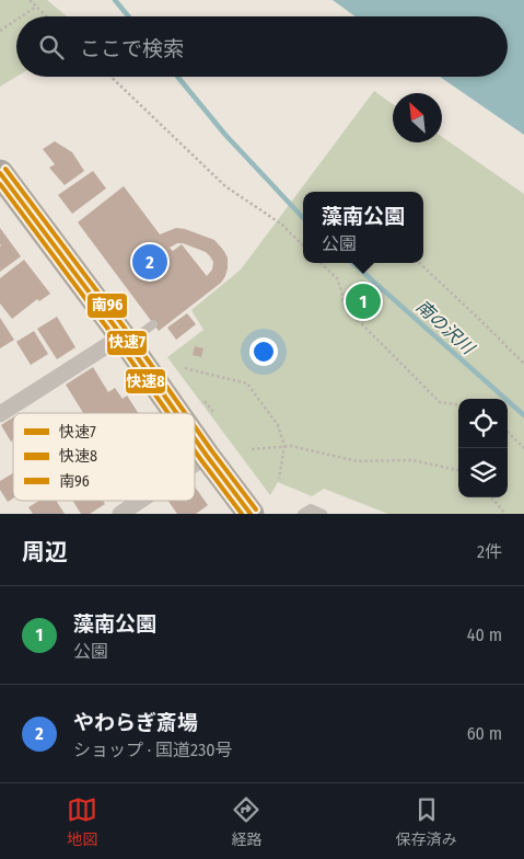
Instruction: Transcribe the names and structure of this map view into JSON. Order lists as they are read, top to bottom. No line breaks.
{"water":["南の沢川"],"lines":["transit line 南96","transit line 快速7","transit line 快速8"],"legend":["快速7","快速8","南96"],"north":"top left","page":{"search":"ここで検索","popup":["藻南公園","公園"],"pins":["2","1"],"heading":["周辺","2件"],"list":[{"mark":"1","name":"藻南公園","note":"公園","value":"40 m"},{"mark":"2","name":"やわらぎ斎場","note":"ショップ · 国道230号","value":"60 m"}],"nav":["地図","経路","保存済み"]}}
